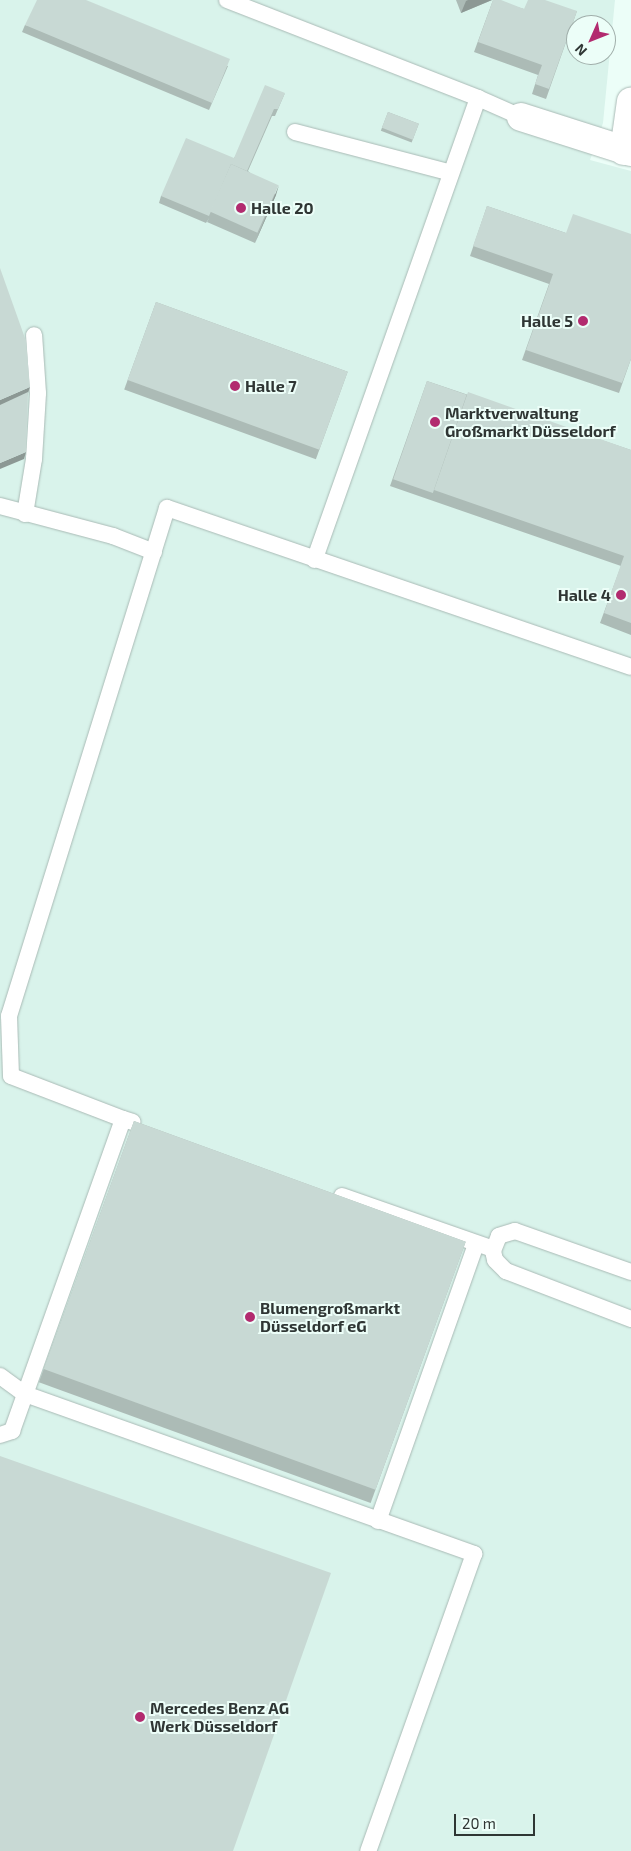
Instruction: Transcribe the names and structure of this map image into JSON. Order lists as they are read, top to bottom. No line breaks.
{"places":["Halle 20","Halle 5","Halle 7","Marktverwaltung Großmarkt Düsseldorf","Halle 4","Blumengroßmarkt Düsseldorf eG","Mercedes Benz AG Werk Düsseldorf"],"scale_bar":"20 m","north":"bottom left"}
